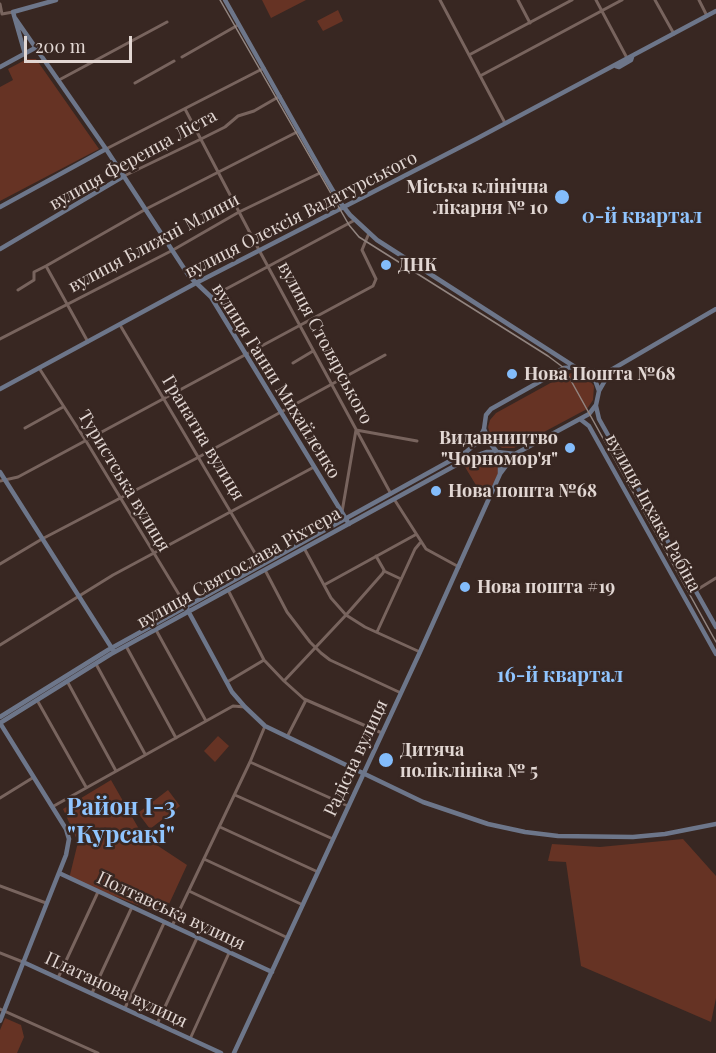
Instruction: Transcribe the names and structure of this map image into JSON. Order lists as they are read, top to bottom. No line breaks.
{"streets":{"street":["вулиця Ференца Ліста","вулиця Олексія Вадатурського","вулиця Ближні Млини","вулиця Столярського","вулиця Ганни Михайленко","Гранатна вулиця","Туристська вулиця","вулиця Іцхака Рабіна","вулиця Святослава Ріхтера","Радісна вулиця","Полтавська вулиця","Платанова вулиця"]},"crossings":[["вулиця Ференца Ліста","вулиця Столярського"],["вулиця Ференца Ліста","вулиця Ганни Михайленко"],["вулиця Олексія Вадатурського","вулиця Столярського"],["вулиця Олексія Вадатурського","вулиця Ганни Михайленко"],["вулиця Олексія Вадатурського","Гранатна вулиця"],["вулиця Олексія Вадатурського","Туристська вулиця"],["вулиця Ближні Млини","вулиця Столярського"],["вулиця Ближні Млини","вулиця Ганни Михайленко"],["вулиця Столярського","вулиця Святослава Ріхтера"],["вулиця Столярського","Радісна вулиця"],["вулиця Ганни Михайленко","вулиця Святослава Ріхтера"],["Гранатна вулиця","вулиця Святослава Ріхтера"],["Гранатна вулиця","Радісна вулиця"],["Туристська вулиця","вулиця Святослава Ріхтера"],["Туристська вулиця","Радісна вулиця"],["вулиця Святослава Ріхтера","Радісна вулиця"],["Радісна вулиця","Полтавська вулиця"]],"districts":["0-й квартал","16-й квартал","Район І-3 \"Курсакі\""],"places":["Міська клінічна лікарня № 10","ДНК","Нова Пошта №68","Видавництво \"Чорномор'я\"","Нова пошта №68","Нова пошта #19","Дитяча поліклініка № 5"],"scale_bar":"200 m"}
